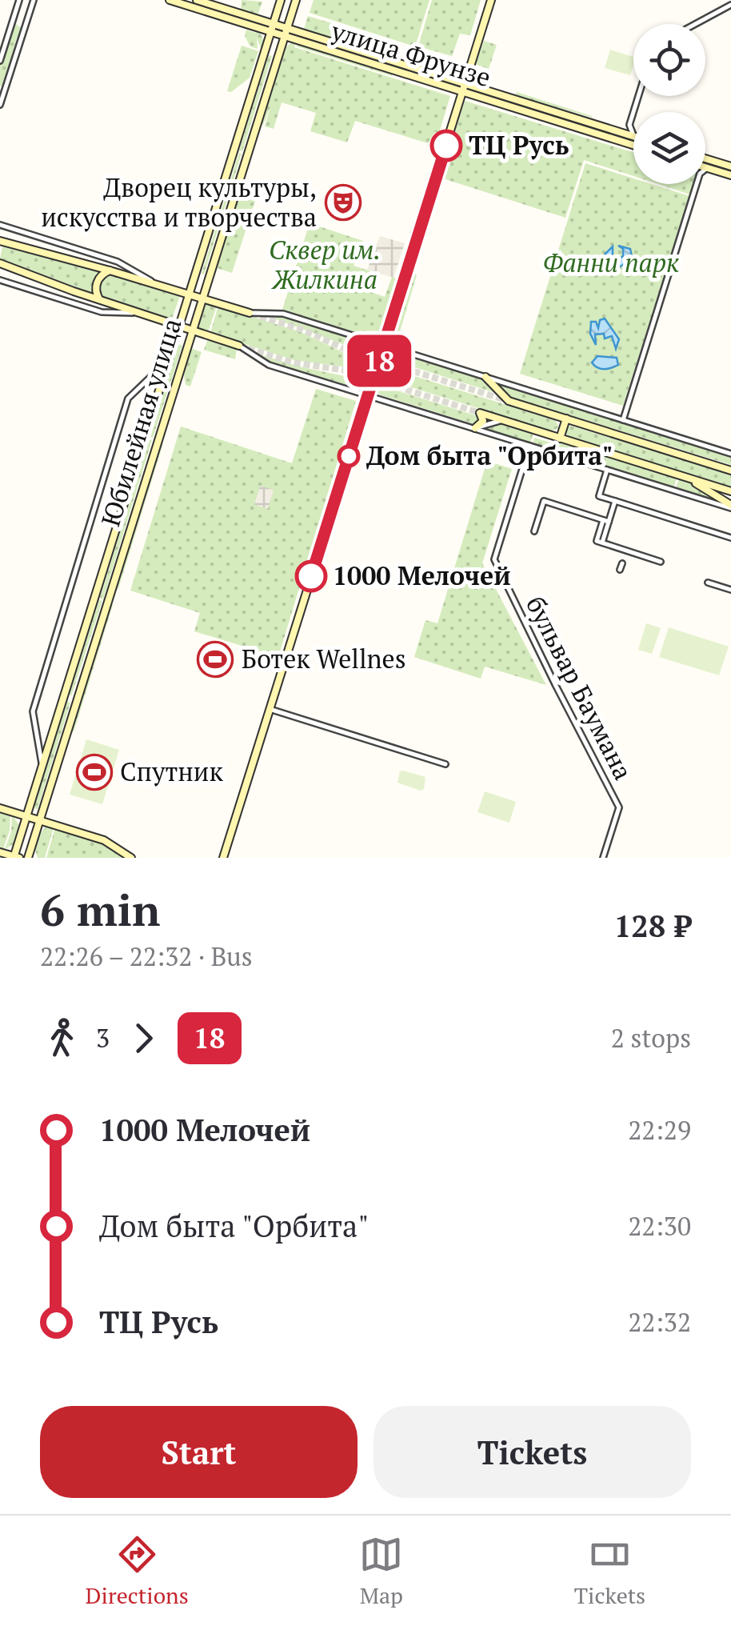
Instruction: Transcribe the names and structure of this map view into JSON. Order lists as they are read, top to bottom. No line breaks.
{"streets":{"main road":["улица Фрунзе","Юбилейная улица"],"street":["бульвар Баумана"]},"crossings":[["улица Фрунзе","Юбилейная улица"]],"parks":["Сквер им. Жилкина","Фанни парк"],"places":{"other":["ТЦ Русь","Дом быта \"Орбита\"","1000 Мелочей"],"theatre":["Дворец культуры, искусства и творчества"],"sports":["Ботек Wellnes","Спутник"]},"lines":["bus line 18"],"page":{"on_map":"18","heading":["6 min","22:26 – 22:32 · Bus","128 ₽"],"legs":["3","18","2 stops"],"list":[{"name":"1000 Мелочей","value":"22:29"},{"name":"Дом быта \"Орбита\"","value":"22:30"},{"name":"ТЦ Русь","value":"22:32"}],"buttons":["Start","Tickets"],"tabs":["Directions","Map","Tickets"]}}
